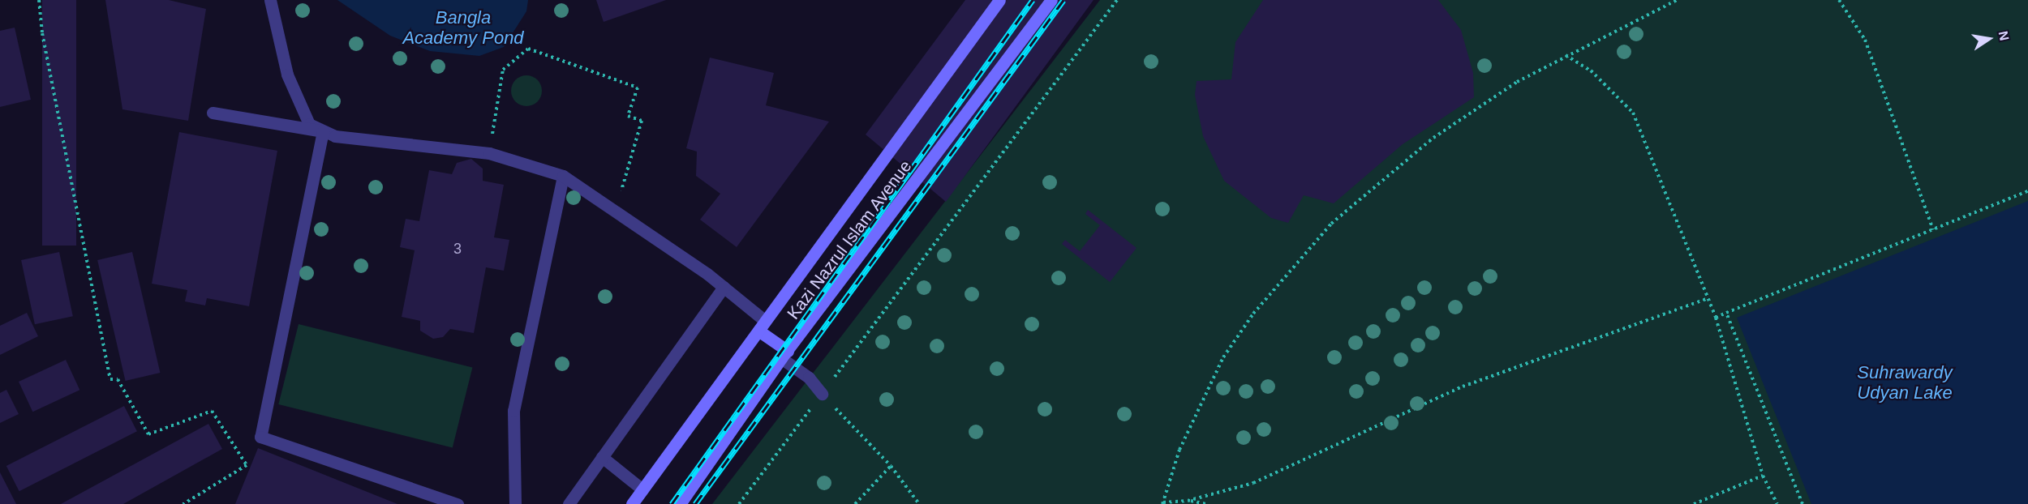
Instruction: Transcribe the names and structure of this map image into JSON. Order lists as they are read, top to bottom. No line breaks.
{"streets":{"main road":["Kazi Nazrul Islam Avenue"]},"water":["Bangla Academy Pond","Suhrawardy Udyan Lake"],"house_numbers":["3"],"north":"right"}
